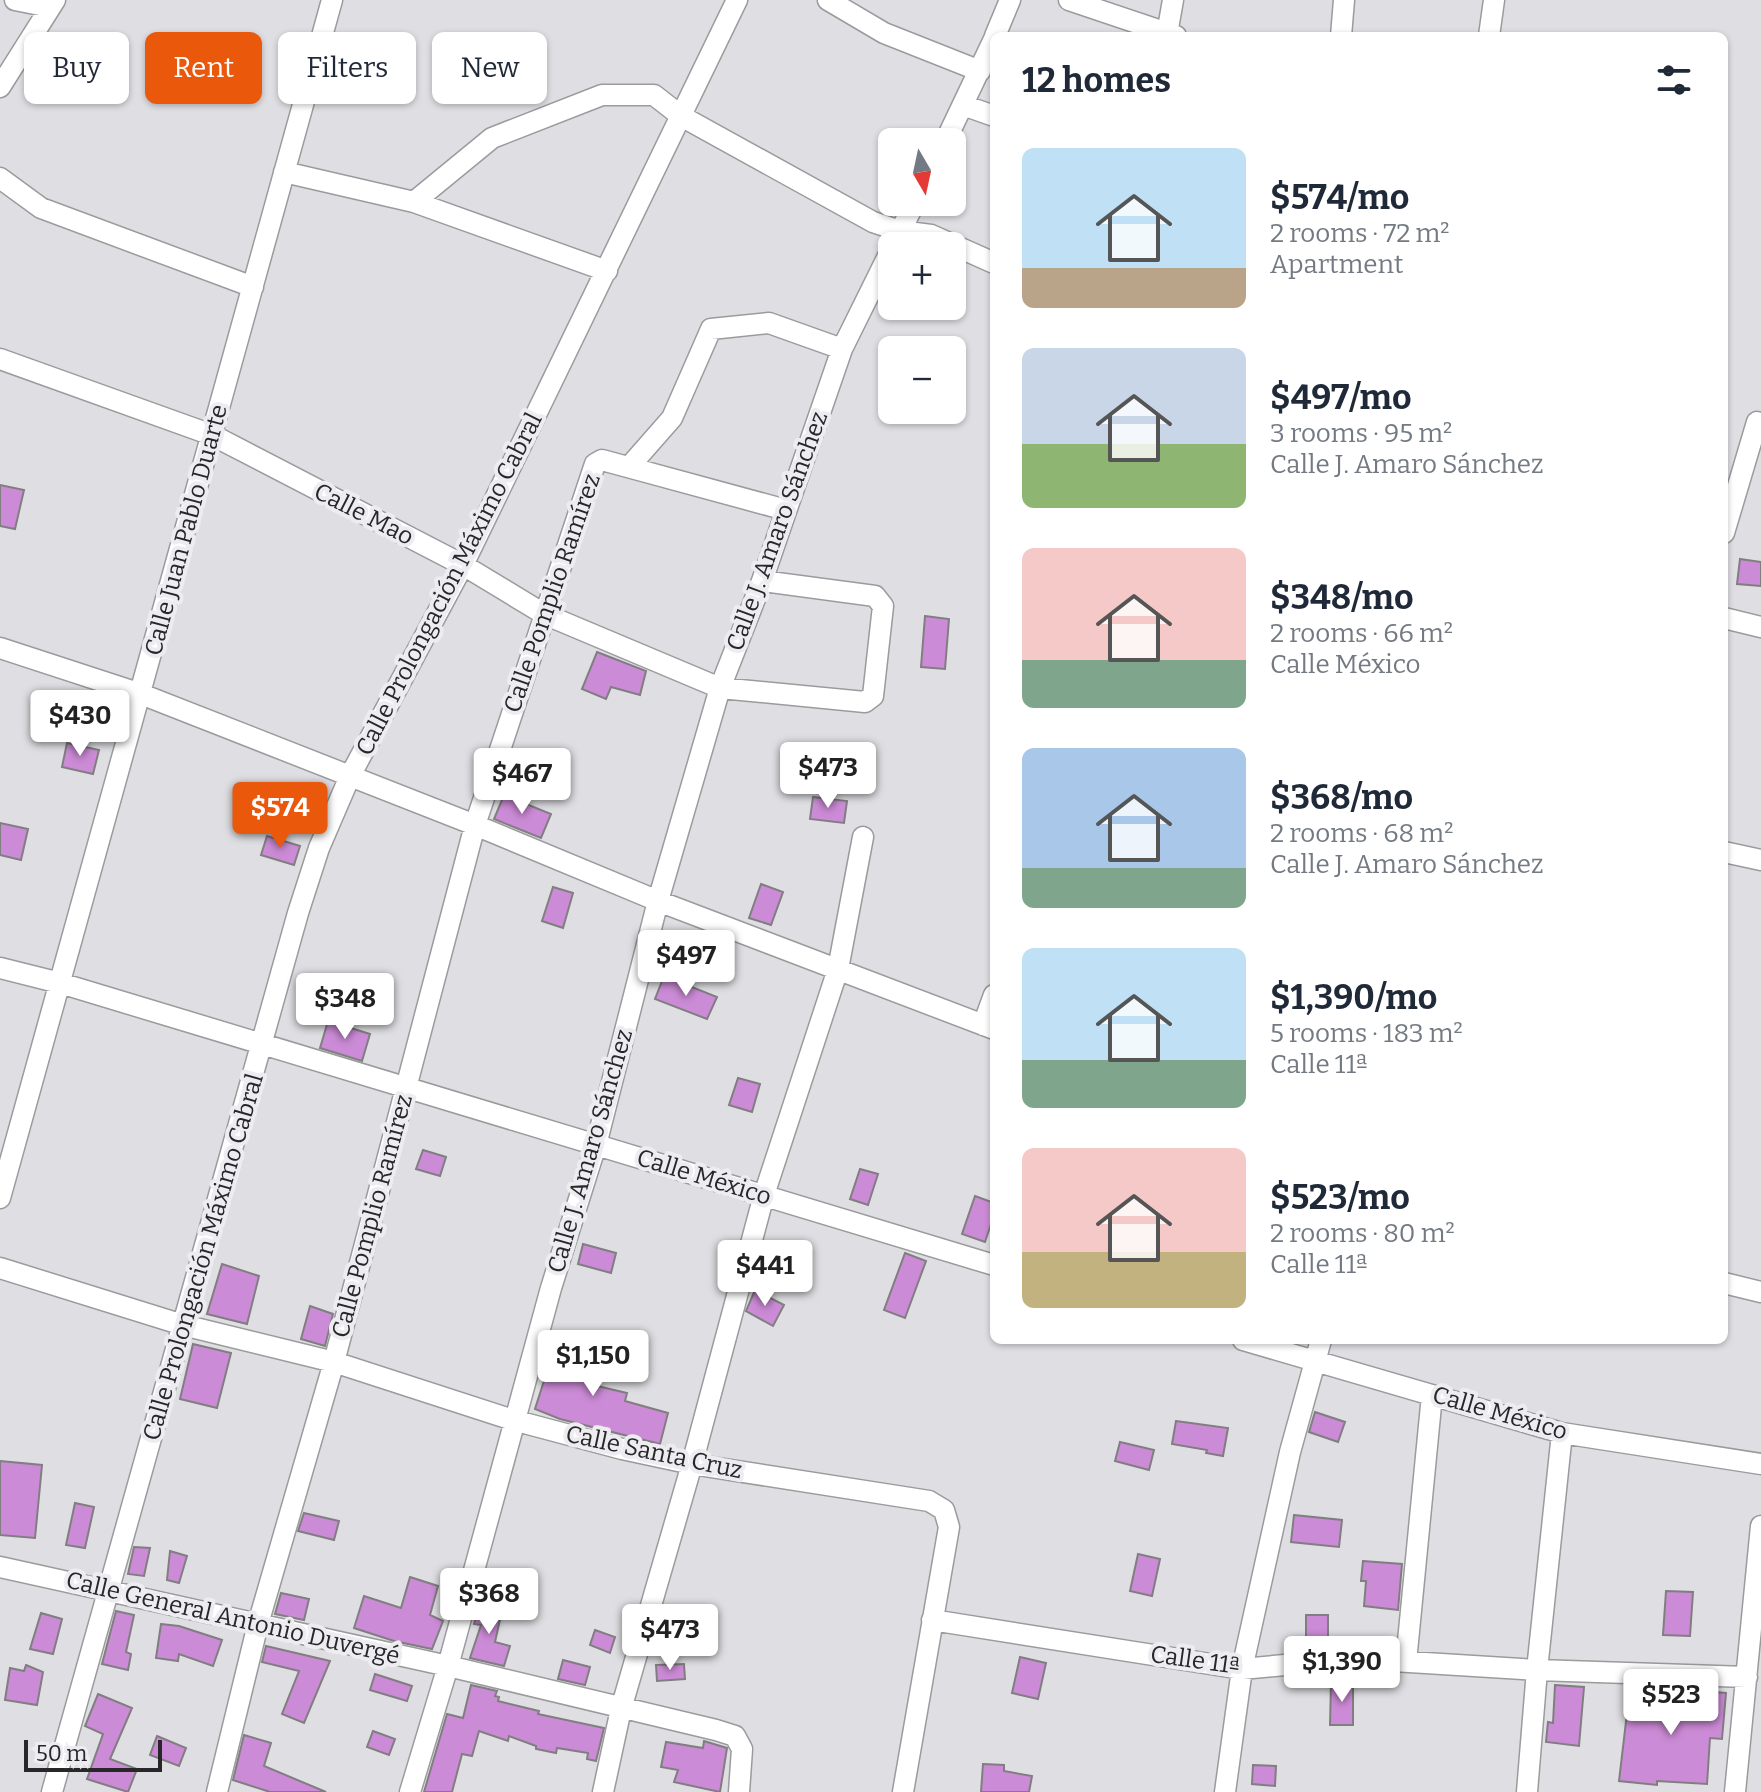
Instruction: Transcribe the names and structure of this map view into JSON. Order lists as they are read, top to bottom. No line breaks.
{"streets":{"street":["Calle Mao","Calle Juan Pablo Duarte","Calle J. Amaro Sánchez","Calle Prolongación Máximo Cabral","Calle Pomplio Ramírez","Calle México","Calle Santa Cruz","Calle General Antonio Duvergé","Calle 11ª"]},"crossings":[["Calle Mao","Calle Juan Pablo Duarte"],["Calle Mao","Calle J. Amaro Sánchez"],["Calle Mao","Calle Prolongación Máximo Cabral"],["Calle Mao","Calle Pomplio Ramírez"],["Calle Juan Pablo Duarte","Calle México"],["Calle J. Amaro Sánchez","Calle Pomplio Ramírez"],["Calle J. Amaro Sánchez","Calle México"],["Calle J. Amaro Sánchez","Calle Santa Cruz"],["Calle J. Amaro Sánchez","Calle General Antonio Duvergé"],["Calle Prolongación Máximo Cabral","Calle México"],["Calle Prolongación Máximo Cabral","Calle Santa Cruz"],["Calle Prolongación Máximo Cabral","Calle General Antonio Duvergé"],["Calle Pomplio Ramírez","Calle México"],["Calle Pomplio Ramírez","Calle Santa Cruz"],["Calle Pomplio Ramírez","Calle General Antonio Duvergé"],["Calle Santa Cruz","Calle 11ª"]],"scale_bar":"50 m","north":"bottom","page":{"chip":["Buy","Rent","Filters","New"],"heading":"12 homes","map_buttons":["+","−"],"list":[{"name":"$574/mo","note":"2 rooms · 72 m² · Apartment"},{"name":"$497/mo","note":"3 rooms · 95 m² · Calle J. Amaro Sánchez"},{"name":"$348/mo","note":"2 rooms · 66 m² · Calle México"},{"name":"$368/mo","note":"2 rooms · 68 m² · Calle J. Amaro Sánchez"},{"name":"$1,390/mo","note":"5 rooms · 183 m² · Calle 11ª"},{"name":"$523/mo","note":"2 rooms · 80 m² · Calle 11ª"}],"price":["$430","$473","$467","$574","$497","$348","$441","$1,150","$368","$473","$1,390","$523"],"scale":"50 m"}}
